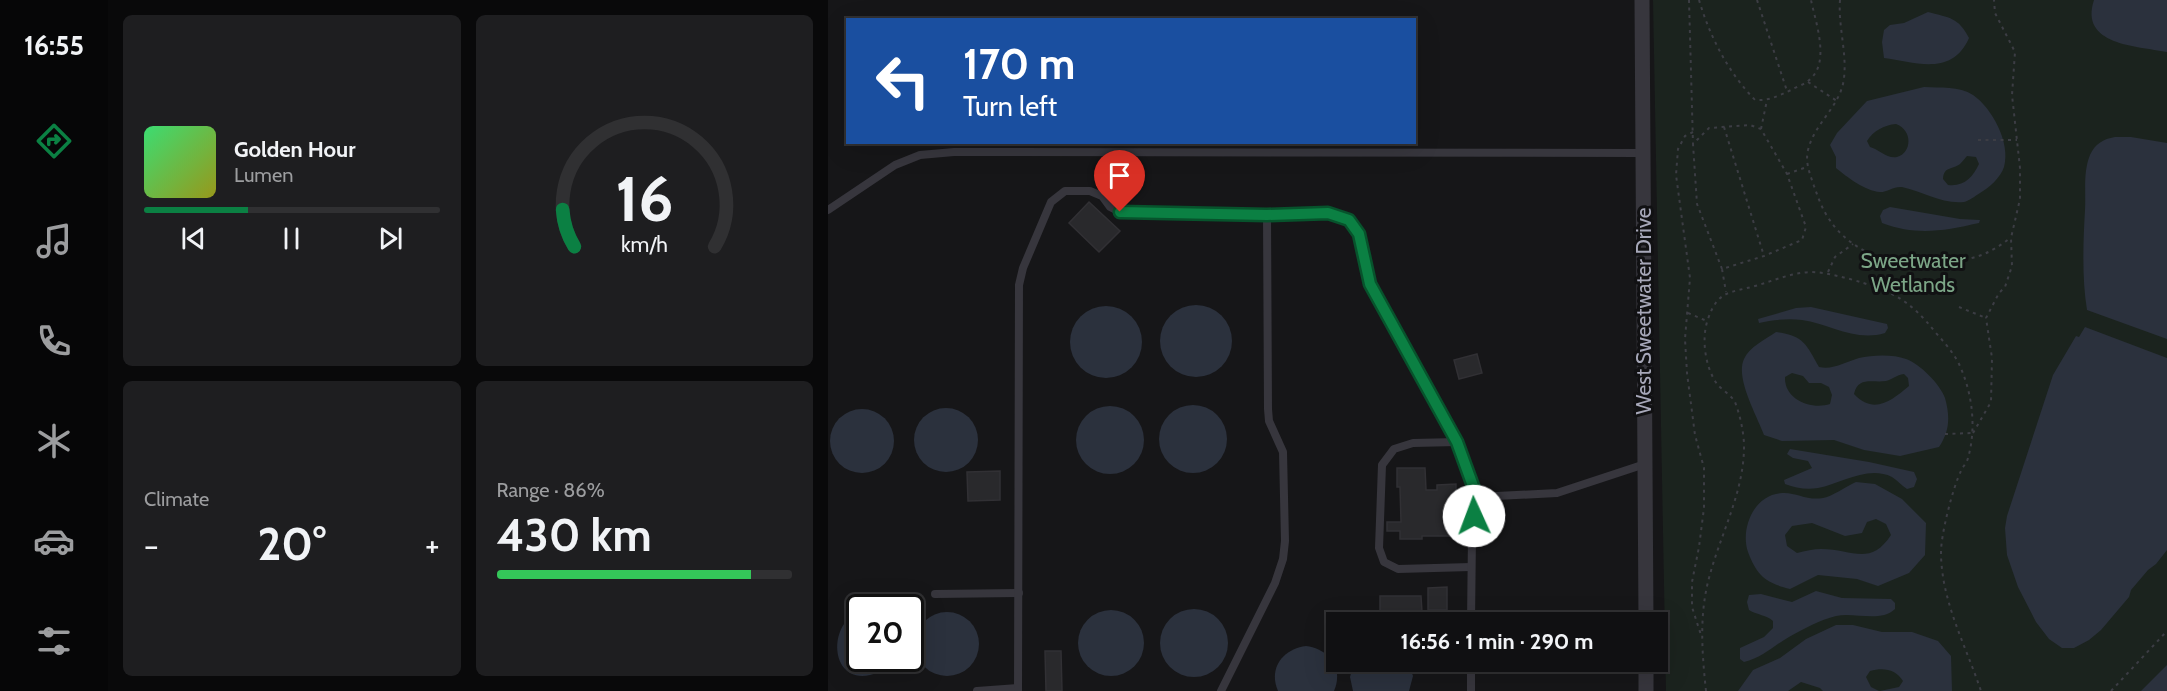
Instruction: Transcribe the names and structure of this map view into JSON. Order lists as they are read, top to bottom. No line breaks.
{"streets":{"street":["West Sweetwater Drive"]},"parks":["Sweetwater Wetlands"],"page":{"tabs":"16:55","turn":["170 m","Turn left"],"song":["Golden Hour","Lumen"],"tile":["Climate",["Range · 86%","430 km"]],"heat":["−","20°","+"],"limit":"20","trip":"16:56 · 1 min · 290 m","gauge":["16","km/h"]}}
